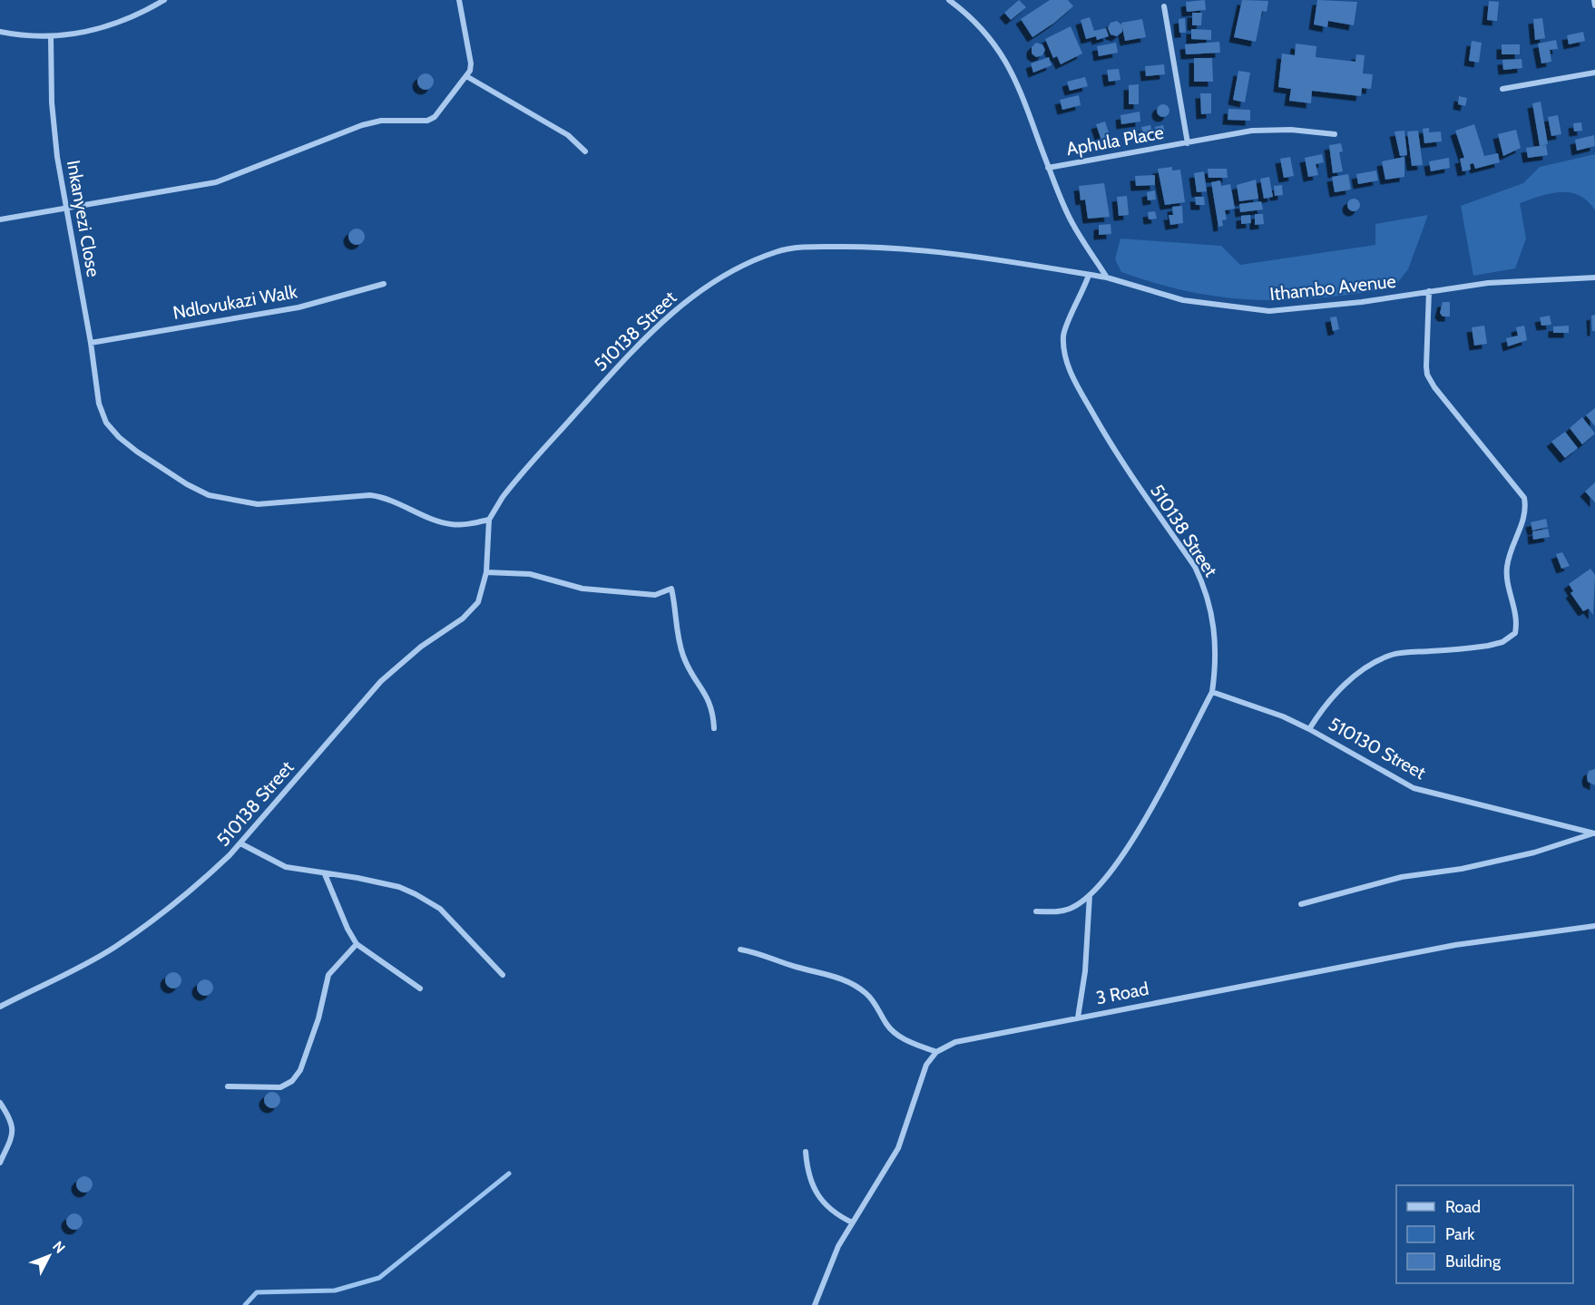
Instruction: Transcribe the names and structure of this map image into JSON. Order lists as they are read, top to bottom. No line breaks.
{"streets":{"street":["Aphula Place","Inkanyezi Close","Ithambo Avenue","Ndlovukazi Walk","510138 Street","510130 Street","3 Road"]},"crossings":[["Inkanyezi Close","Ndlovukazi Walk"],["Inkanyezi Close","510138 Street"],["Ithambo Avenue","510138 Street"],["510138 Street","510130 Street"]],"legend":["Road","Park","Building"],"north":"top right"}
